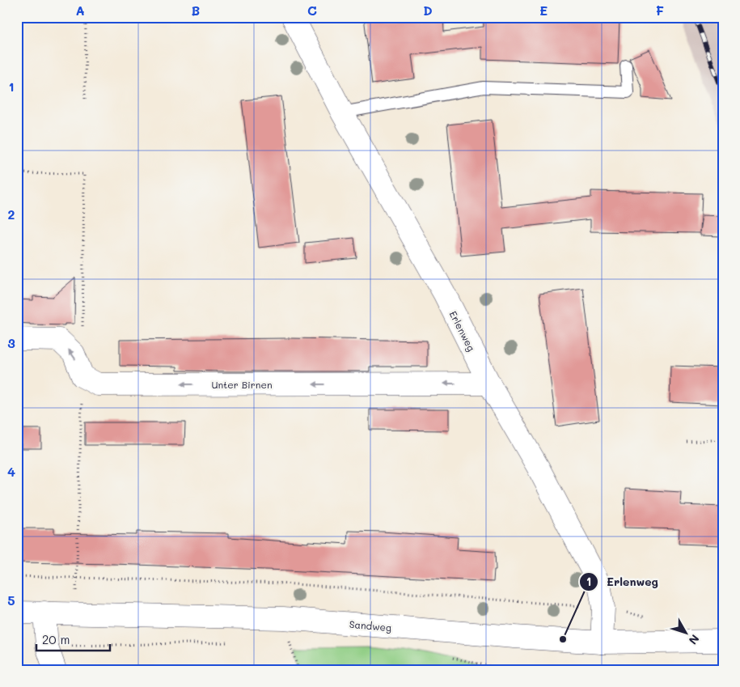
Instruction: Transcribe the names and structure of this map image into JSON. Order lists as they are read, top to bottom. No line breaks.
{"streets":{"street":["Erlenweg","Unter Birnen","Sandweg"]},"crossings":[["Erlenweg","Unter Birnen"],["Erlenweg","Sandweg"]],"one_way":["Unter Birnen"],"places":["Erlenweg"],"scale_bar":"20 m","north":"bottom right","grid":{"columns":["A","B","C","D","E","F"],"rows":["1","2","3","4","5"]}}
